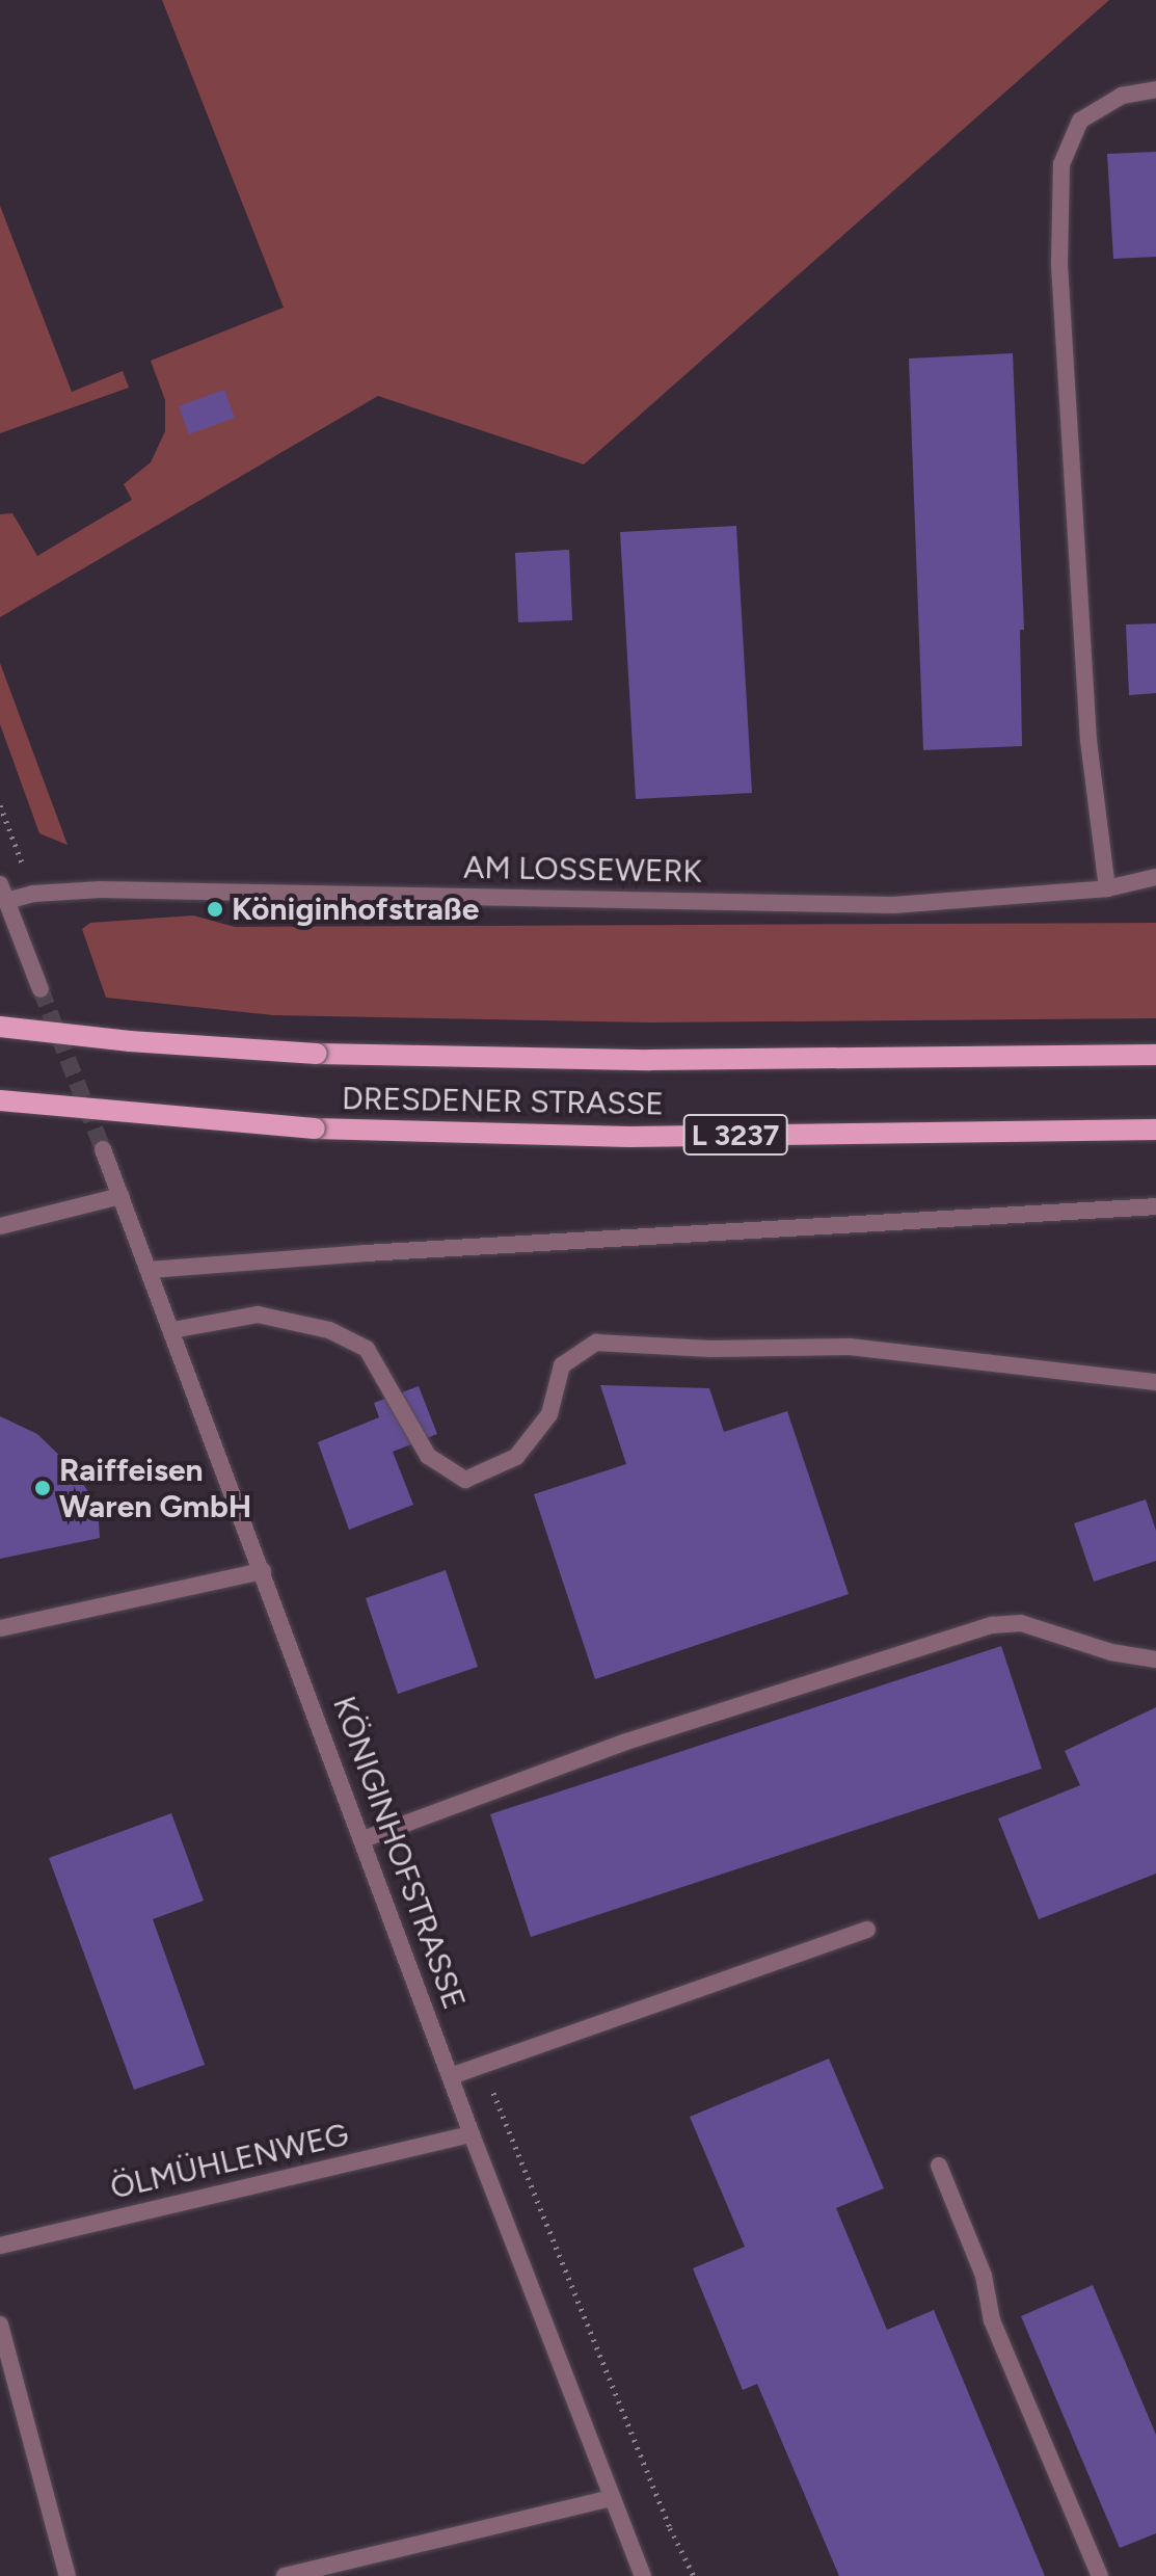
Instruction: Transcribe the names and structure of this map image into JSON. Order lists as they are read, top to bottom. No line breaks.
{"streets":{"main road":["DRESDENER STRASSE","L 3237"],"street":["AM LOSSEWERK","KÖNIGINHOFSTRASSE","ÖLMÜHLENWEG"]},"crossings":[["KÖNIGINHOFSTRASSE","ÖLMÜHLENWEG"]],"places":["Königinhofstraße","Raiffeisen Waren GmbH"]}
